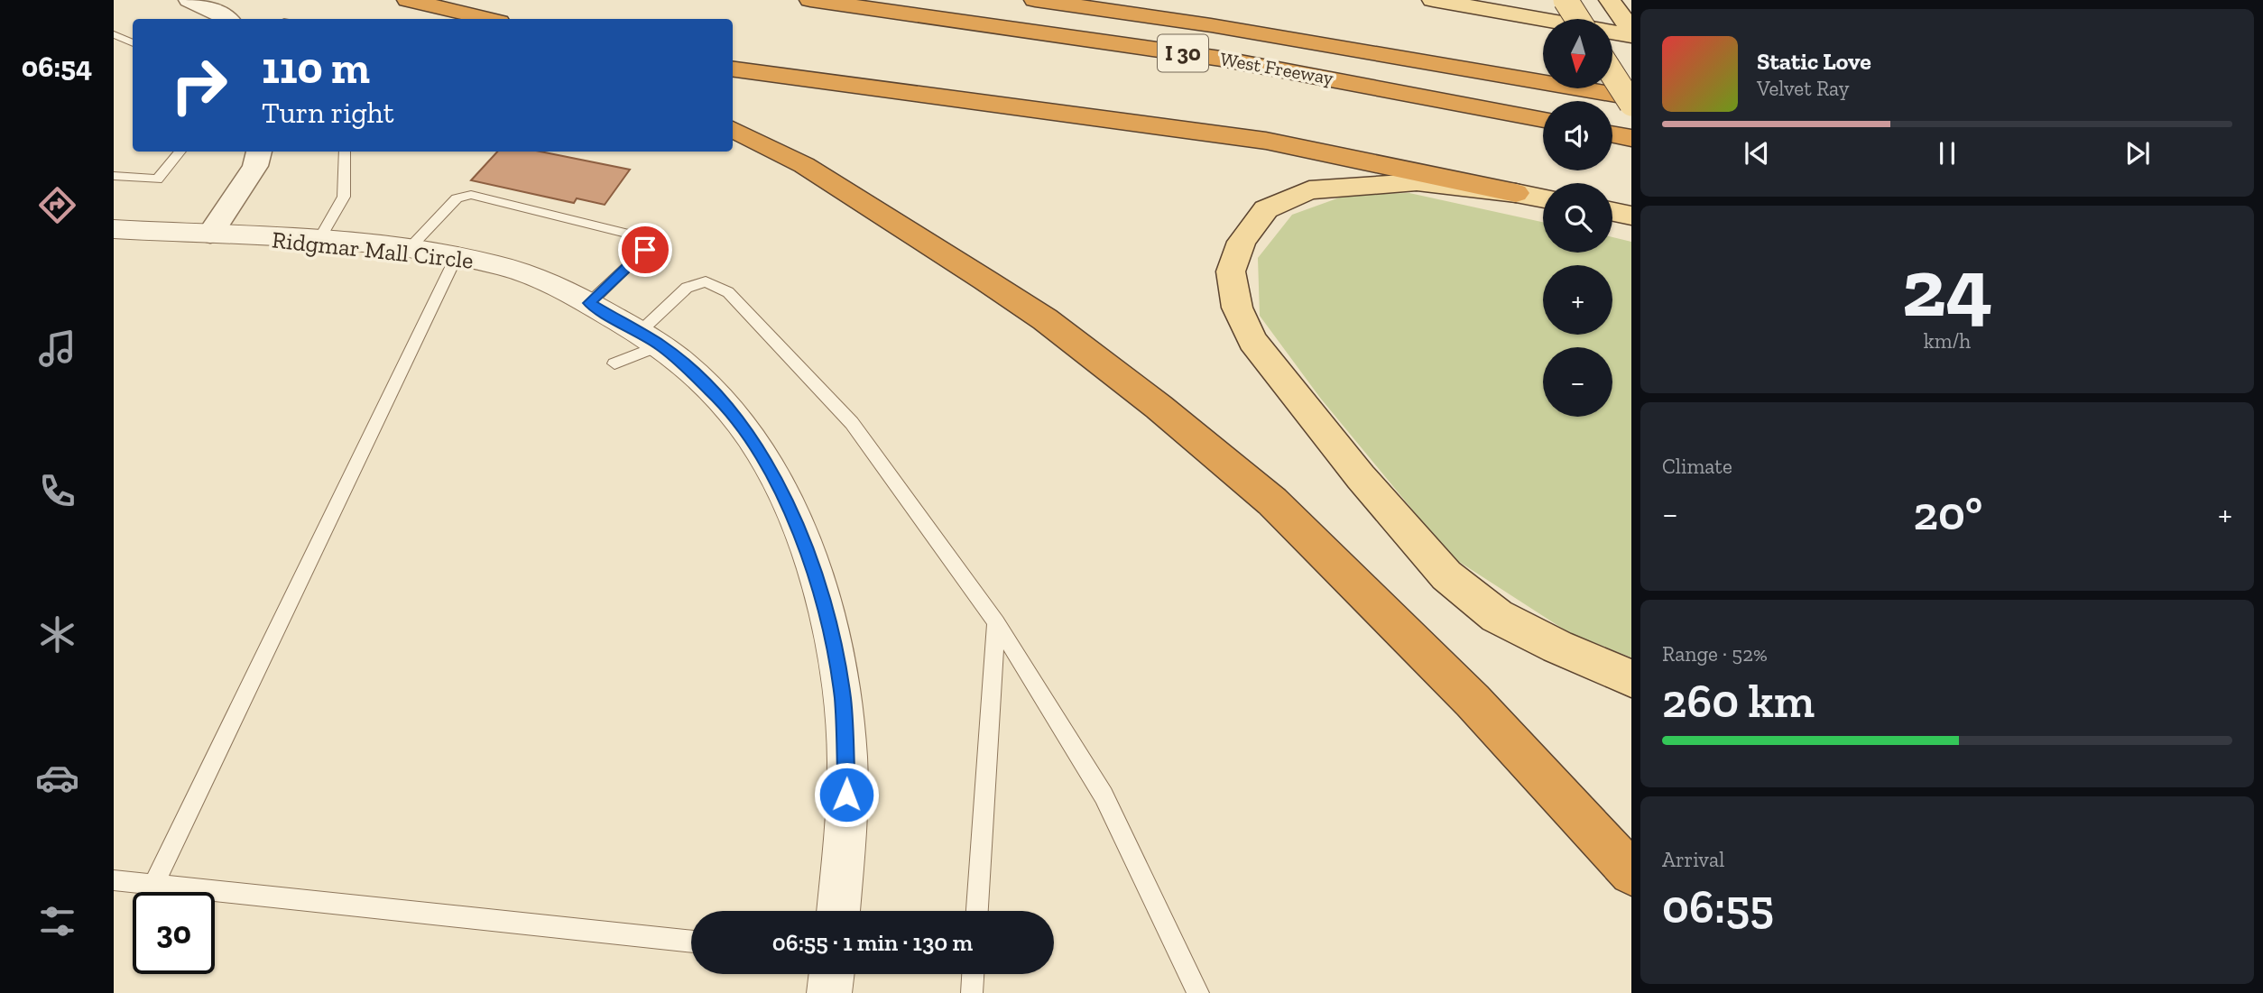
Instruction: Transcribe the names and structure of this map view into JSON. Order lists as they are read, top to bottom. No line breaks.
{"streets":{"highway":["I 30","West Freeway"],"street":["Ridgmar Mall Circle"]},"north":"bottom","page":{"tabs":"06:54","map_buttons":["+","−"],"turn":["110 m","Turn right"],"song":["Static Love","Velvet Ray"],"tile":[["24","km/h"],"Climate",["Range · 52%","260 km"],["Arrival","06:55"]],"heat":["−","20°","+"],"limit":"30","trip":"06:55 · 1 min · 130 m"}}
